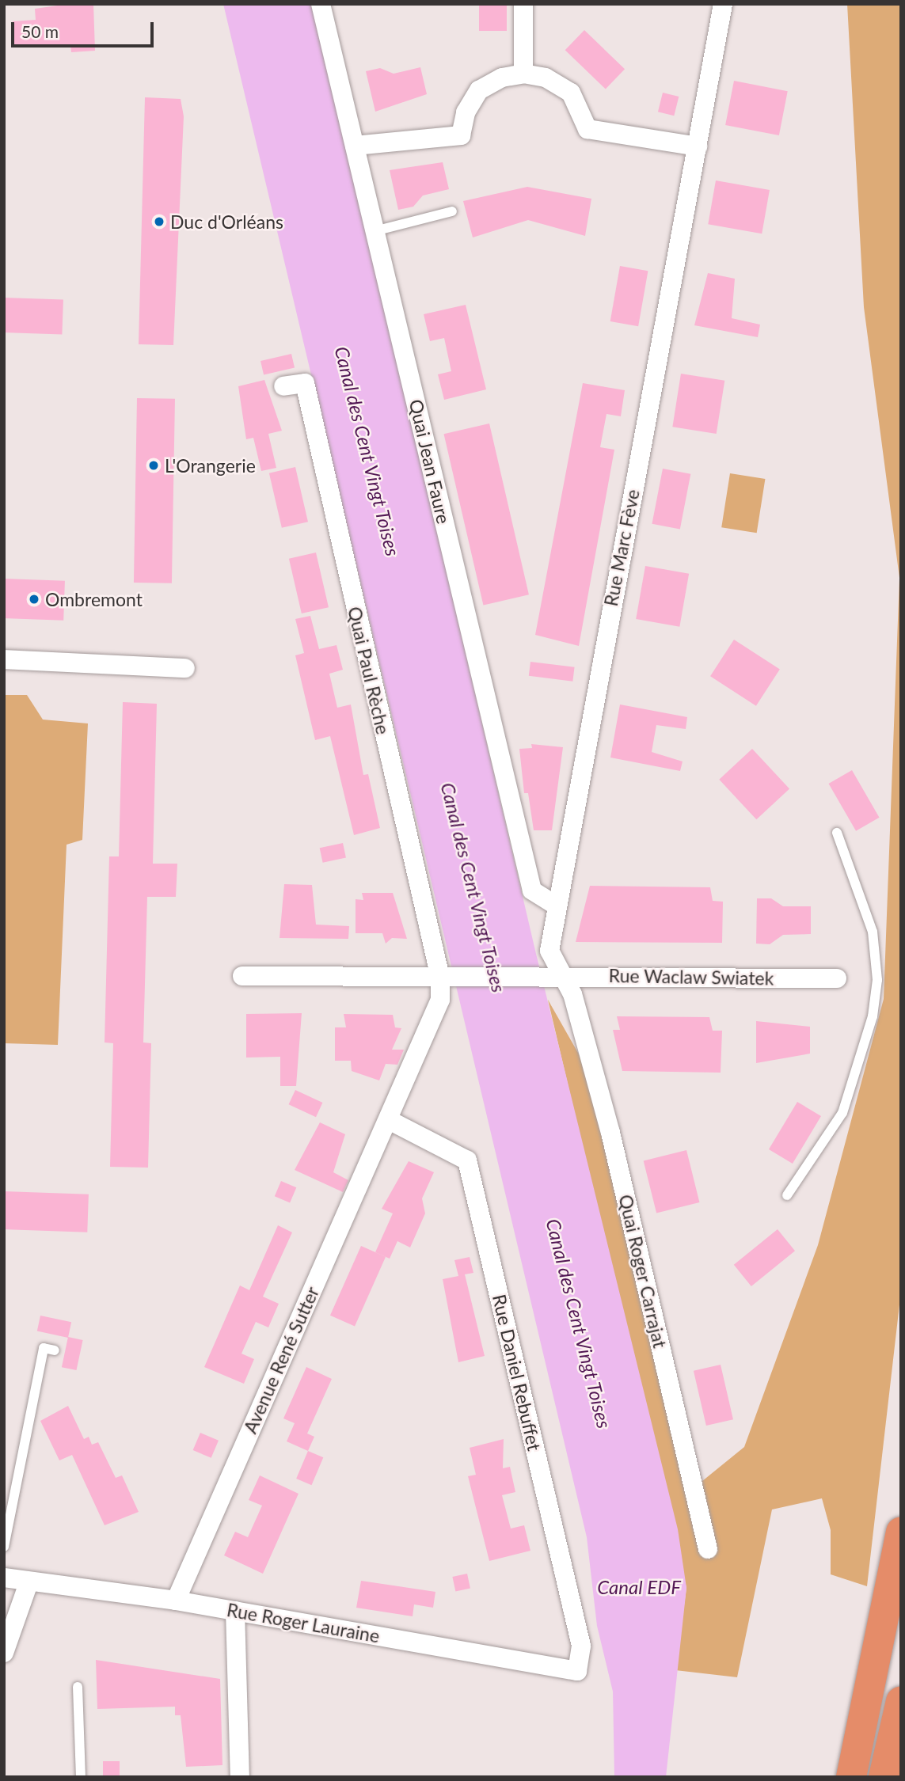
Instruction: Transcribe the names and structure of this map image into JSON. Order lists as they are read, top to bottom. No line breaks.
{"streets":{"street":["Quai Jean Faure","Rue Marc Fève","Quai Paul Rèche","Rue Waclaw Swiatek","Quai Roger Carrajat","Avenue René Sutter","Rue Daniel Rebuffet","Rue Roger Lauraine"]},"crossings":[["Quai Jean Faure","Rue Marc Fève"],["Rue Marc Fève","Quai Roger Carrajat"],["Quai Paul Rèche","Rue Waclaw Swiatek"],["Quai Paul Rèche","Avenue René Sutter"],["Rue Waclaw Swiatek","Quai Roger Carrajat"],["Rue Waclaw Swiatek","Avenue René Sutter"],["Avenue René Sutter","Rue Daniel Rebuffet"],["Avenue René Sutter","Rue Roger Lauraine"],["Rue Daniel Rebuffet","Rue Roger Lauraine"]],"water":["Canal des Cent Vingt Toises","Canal EDF"],"places":["Duc d'Orléans","L'Orangerie","Ombremont"],"scale_bar":"50 m"}
